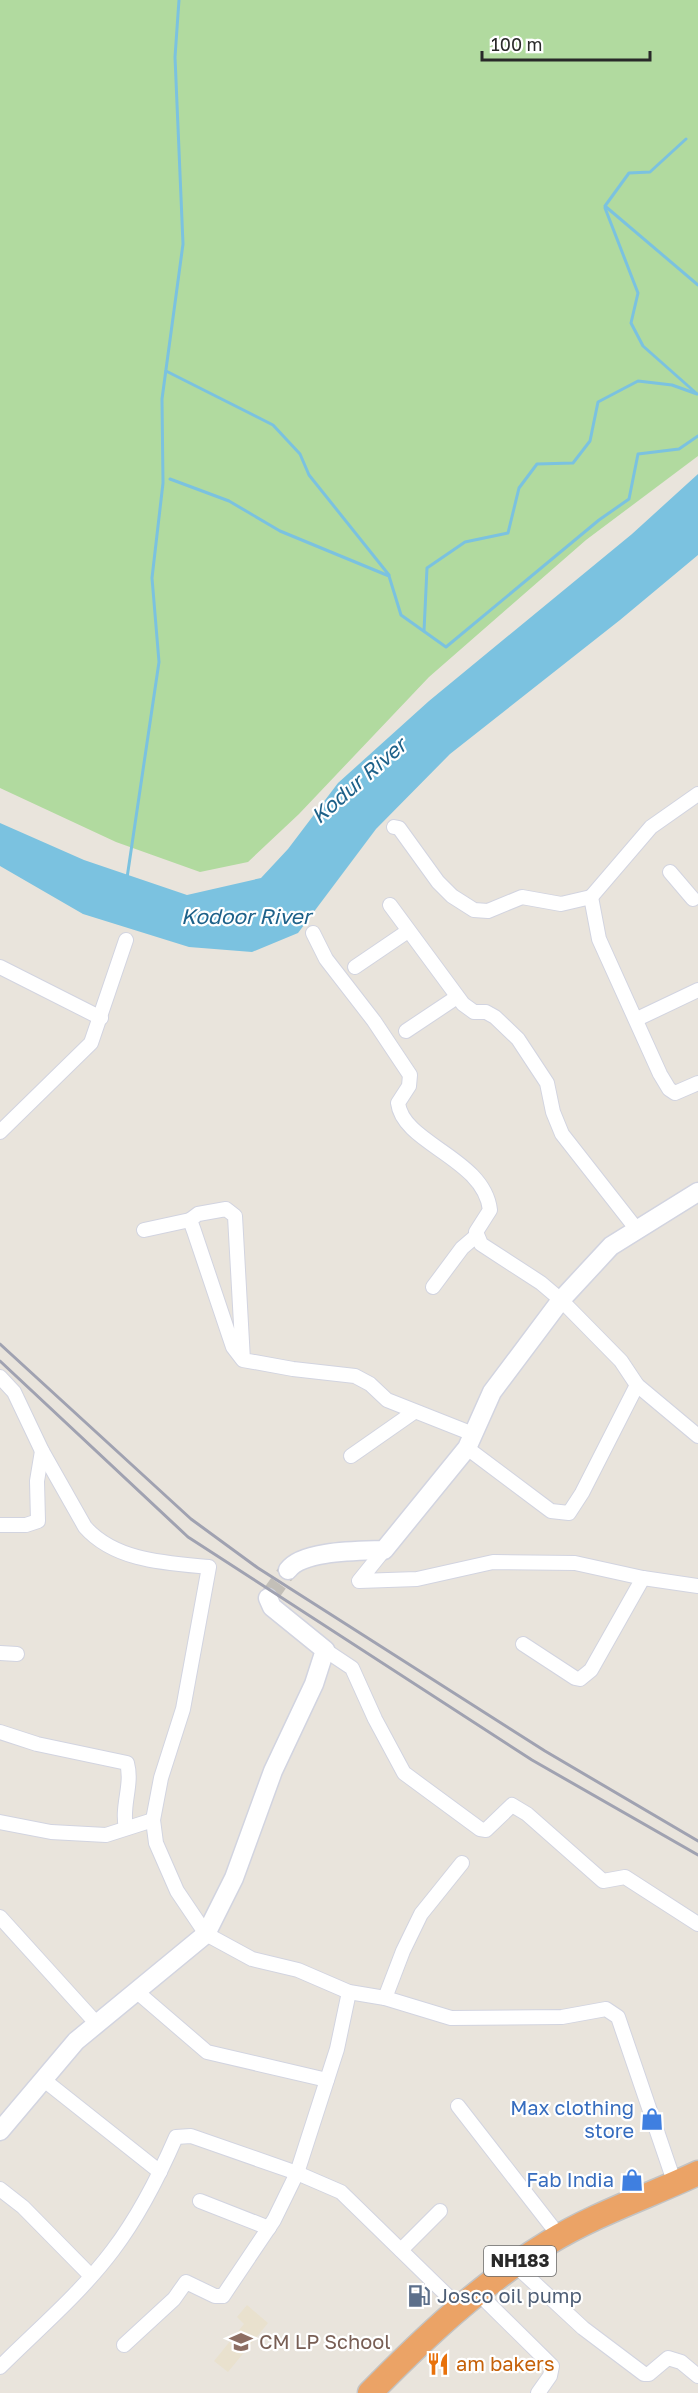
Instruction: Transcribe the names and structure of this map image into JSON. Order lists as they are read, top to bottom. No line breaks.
{"streets":{"highway":["NH183"]},"water":["Kodur River","Kodoor River"],"places":{"shop":["Max clothing store","Fab India"],"fuel station":["Josco oil pump"],"school or university":["CM LP School"],"restaurant":["am bakers"]},"scale_bar":"100 m"}
